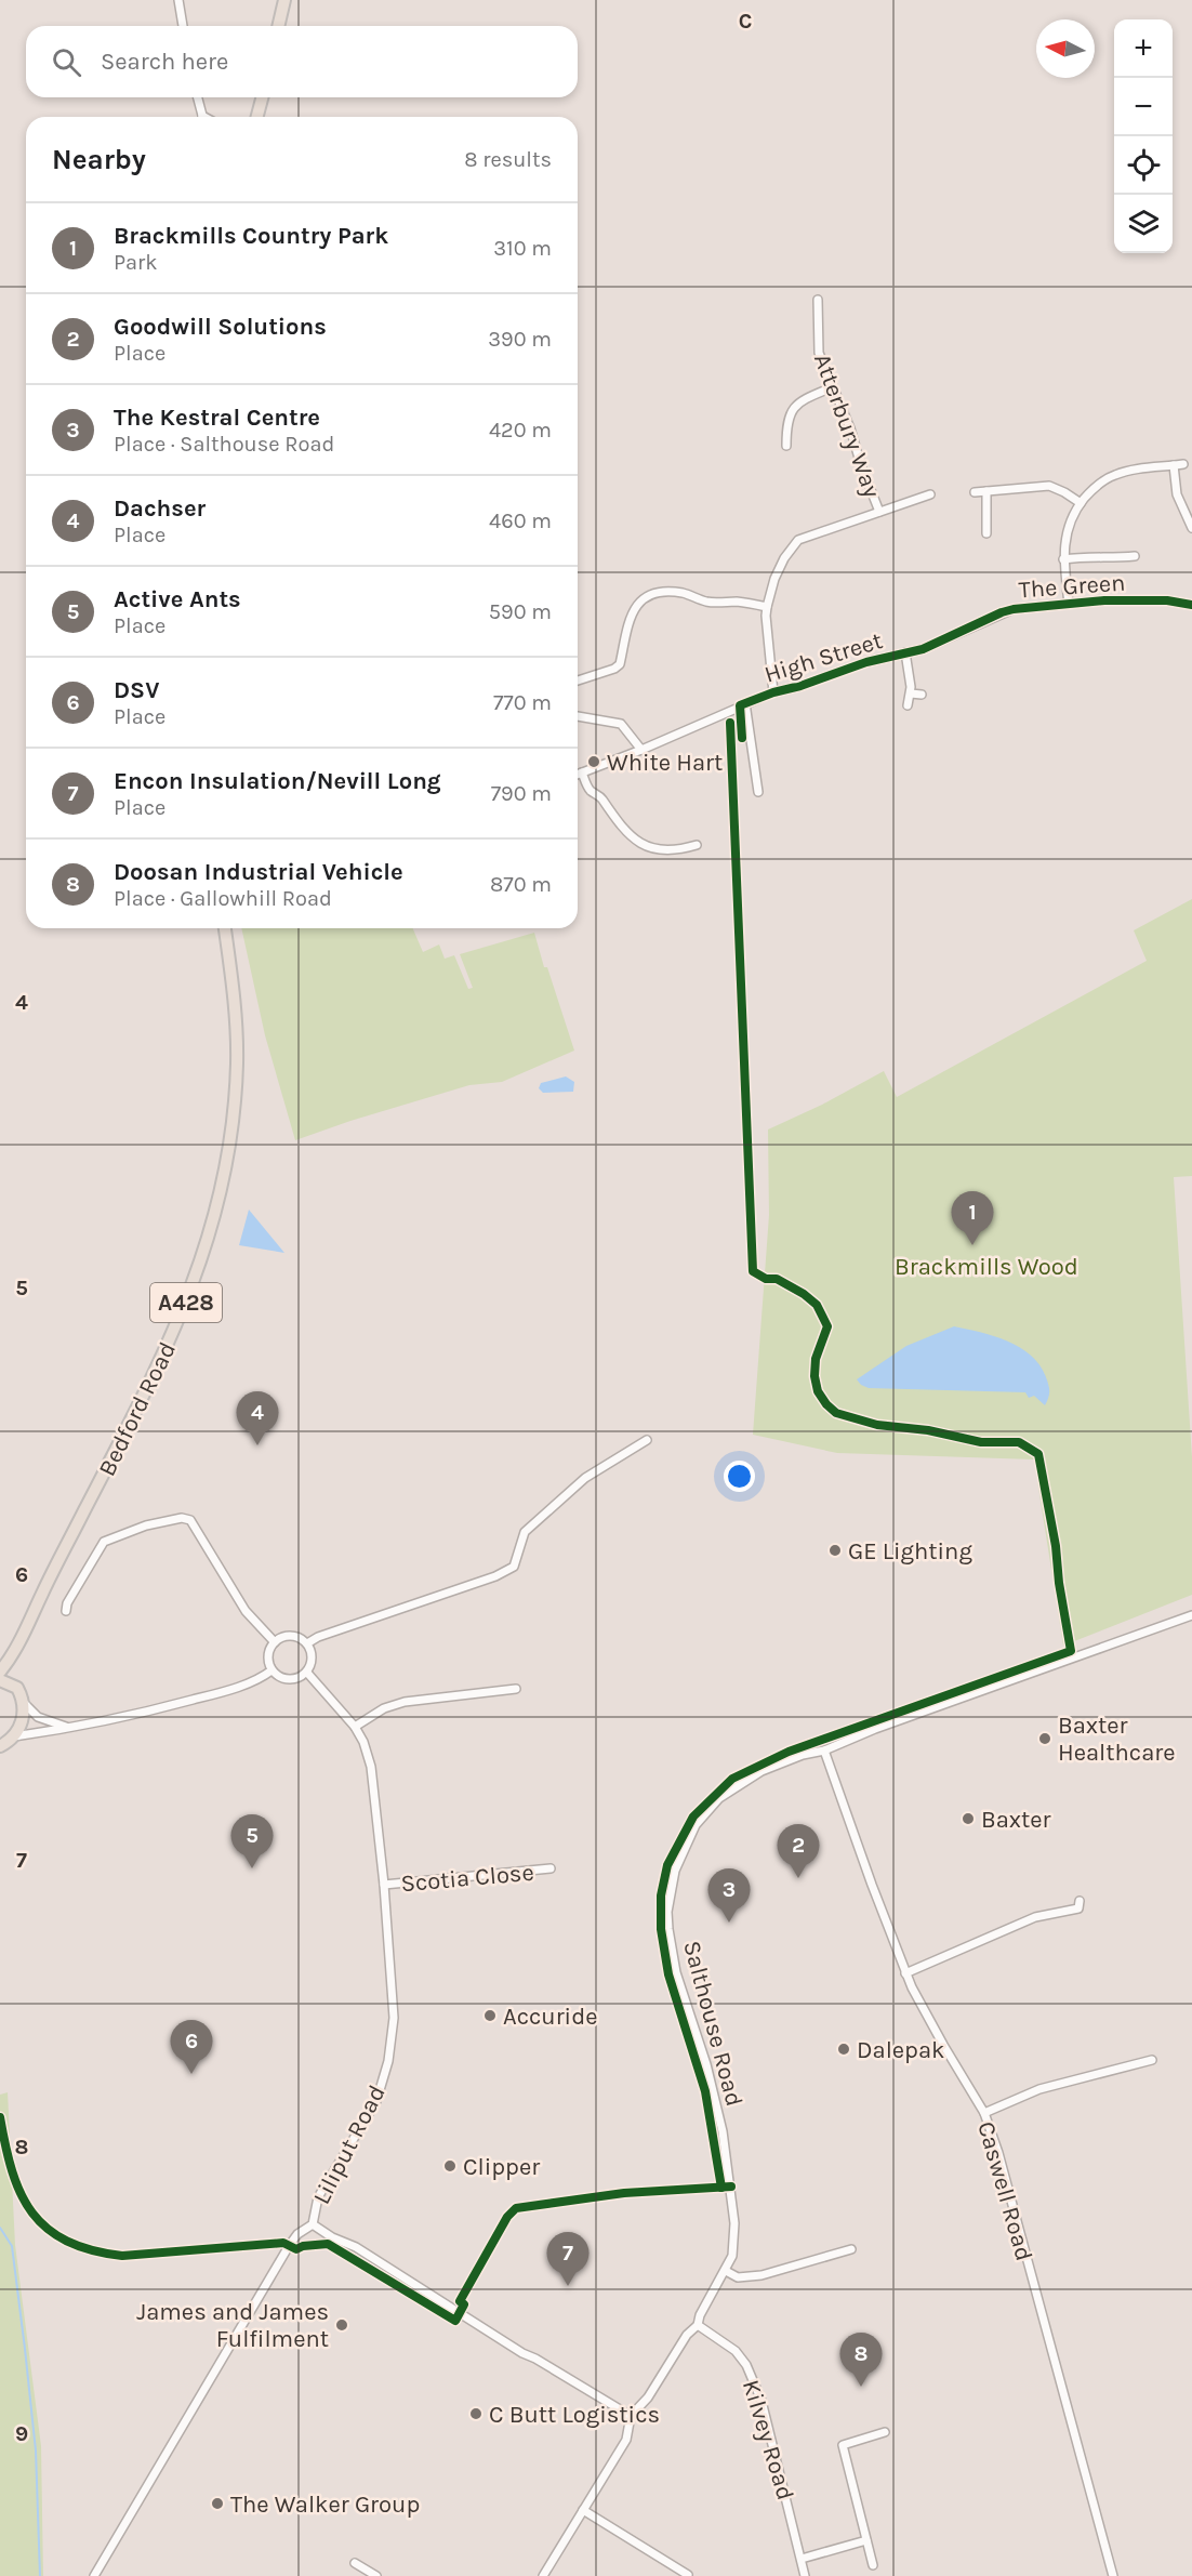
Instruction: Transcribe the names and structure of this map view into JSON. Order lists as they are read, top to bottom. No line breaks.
{"streets":{"highway":["A428","Bedford Road"],"street":["Atterbury Way","The Green","High Street","Scotia Close","Salthouse Road","Liliput Road","Caswell Road","Kilvey Road"]},"crossings":[["The Green","High Street"],["Scotia Close","Liliput Road"],["Salthouse Road","Caswell Road"],["Salthouse Road","Kilvey Road"]],"parks":["Brackmills Wood"],"places":["White Hart","GE Lighting","Baxter Healthcare","Baxter","Accuride","Dalepak","Clipper","James and James Fulfilment","C Butt Logistics","The Walker Group"],"north":"left","page":{"map_buttons":["+","−"],"search":"Search here","heading":["Nearby","8 results"],"list":[{"mark":"1","name":"Brackmills Country Park","note":"Park","value":"310 m"},{"mark":"2","name":"Goodwill Solutions","note":"Place","value":"390 m"},{"mark":"3","name":"The Kestral Centre","note":"Place · Salthouse Road","value":"420 m"},{"mark":"4","name":"Dachser","note":"Place","value":"460 m"},{"mark":"5","name":"Active Ants","note":"Place","value":"590 m"},{"mark":"6","name":"DSV","note":"Place","value":"770 m"},{"mark":"7","name":"Encon Insulation/Nevill Long","note":"Place","value":"790 m"},{"mark":"8","name":"Doosan Industrial Vehicle","note":"Place · Gallowhill Road","value":"870 m"}],"pins":["1","4","5","2","3","6","7","8"]},"grid":{"columns":["C"],"rows":["4","5","6","7","8","9"]}}
